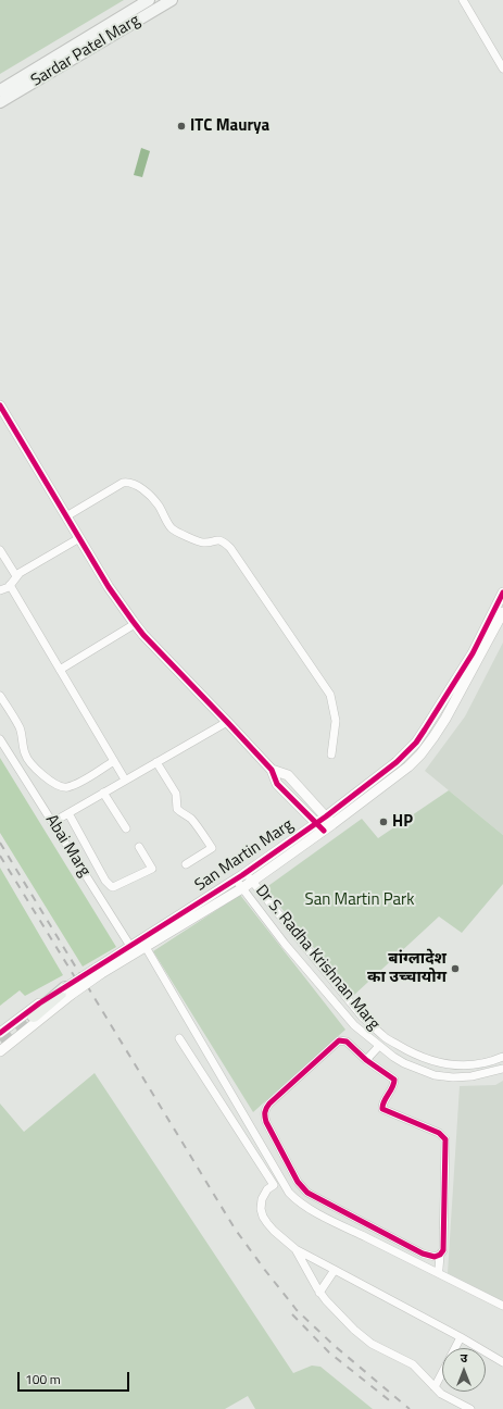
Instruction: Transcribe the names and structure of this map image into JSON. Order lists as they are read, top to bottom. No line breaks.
{"streets":{"main road":["Sardar Patel Marg"],"street":["Abai Marg","San Martin Marg","Dr S. Radha Krishnan Marg"]},"crossings":[["Abai Marg","San Martin Marg"],["San Martin Marg","Dr S. Radha Krishnan Marg"]],"parks":["San Martin Park"],"places":["ITC Maurya","HP","बांग्लादेश का उच्चायोग"],"scale_bar":"100 m","north":"top"}
